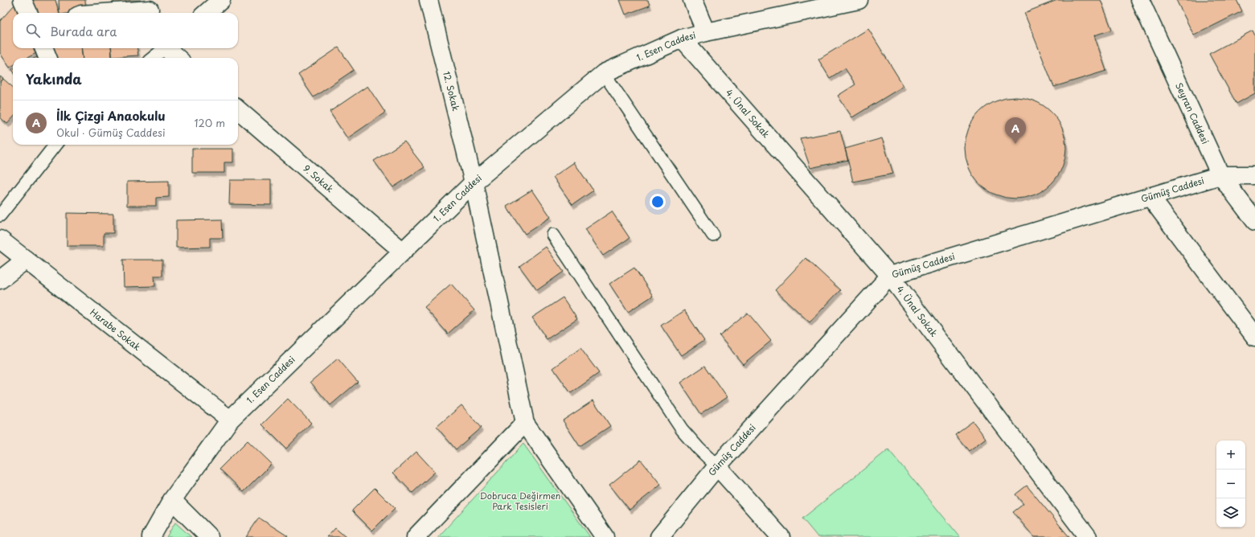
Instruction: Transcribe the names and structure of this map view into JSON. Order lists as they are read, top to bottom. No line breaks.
{"streets":{"street":["1. Esen Caddesi","12. Sokak","Seyran Caddesi","4. Ünal Sokak","9. Sokak","Gümüş Caddesi","Harabe Sokak"]},"crossings":[["1. Esen Caddesi","12. Sokak"],["1. Esen Caddesi","4. Ünal Sokak"],["1. Esen Caddesi","9. Sokak"],["1. Esen Caddesi","Harabe Sokak"],["Seyran Caddesi","Gümüş Caddesi"],["4. Ünal Sokak","Gümüş Caddesi"]],"parks":["Dobruca Değirmen Park Tesisleri"],"page":{"search":"Burada ara","heading":"Yakında","list":[{"mark":"A","name":"İlk Çizgi Anaokulu","note":"Okul · Gümüş Caddesi","value":"120 m"}],"pins":"A","map_buttons":["+","−"]}}
